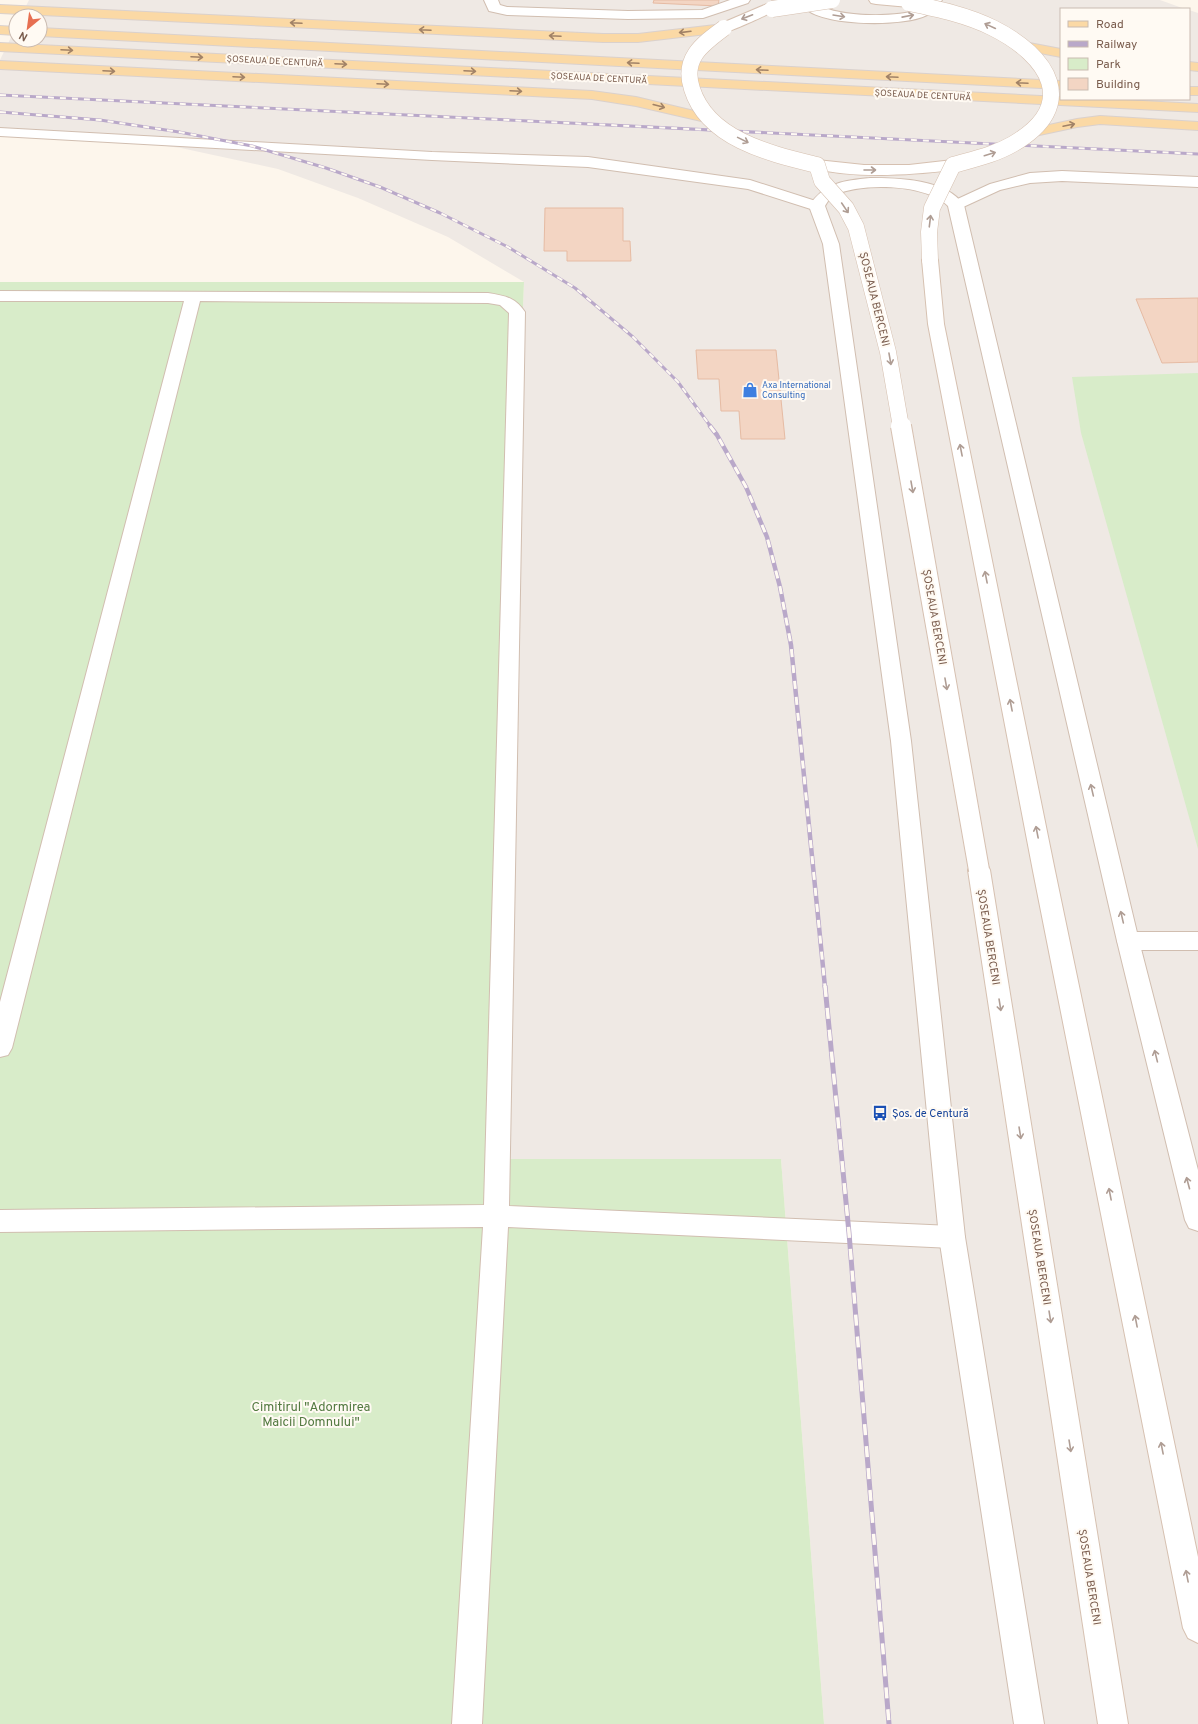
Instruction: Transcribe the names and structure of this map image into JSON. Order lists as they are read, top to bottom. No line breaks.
{"streets":{"main road":["ȘOSEAUA DE CENTURĂ","ȘOSEAUA BERCENI"]},"parks":["Cimitirul \"Adormirea Maicii Domnului\""],"places":{"shop":["Axa International Consulting"],"bus stop":["Șos. de Centură"]},"legend":["Road","Railway","Park","Building"],"north":"bottom left"}
